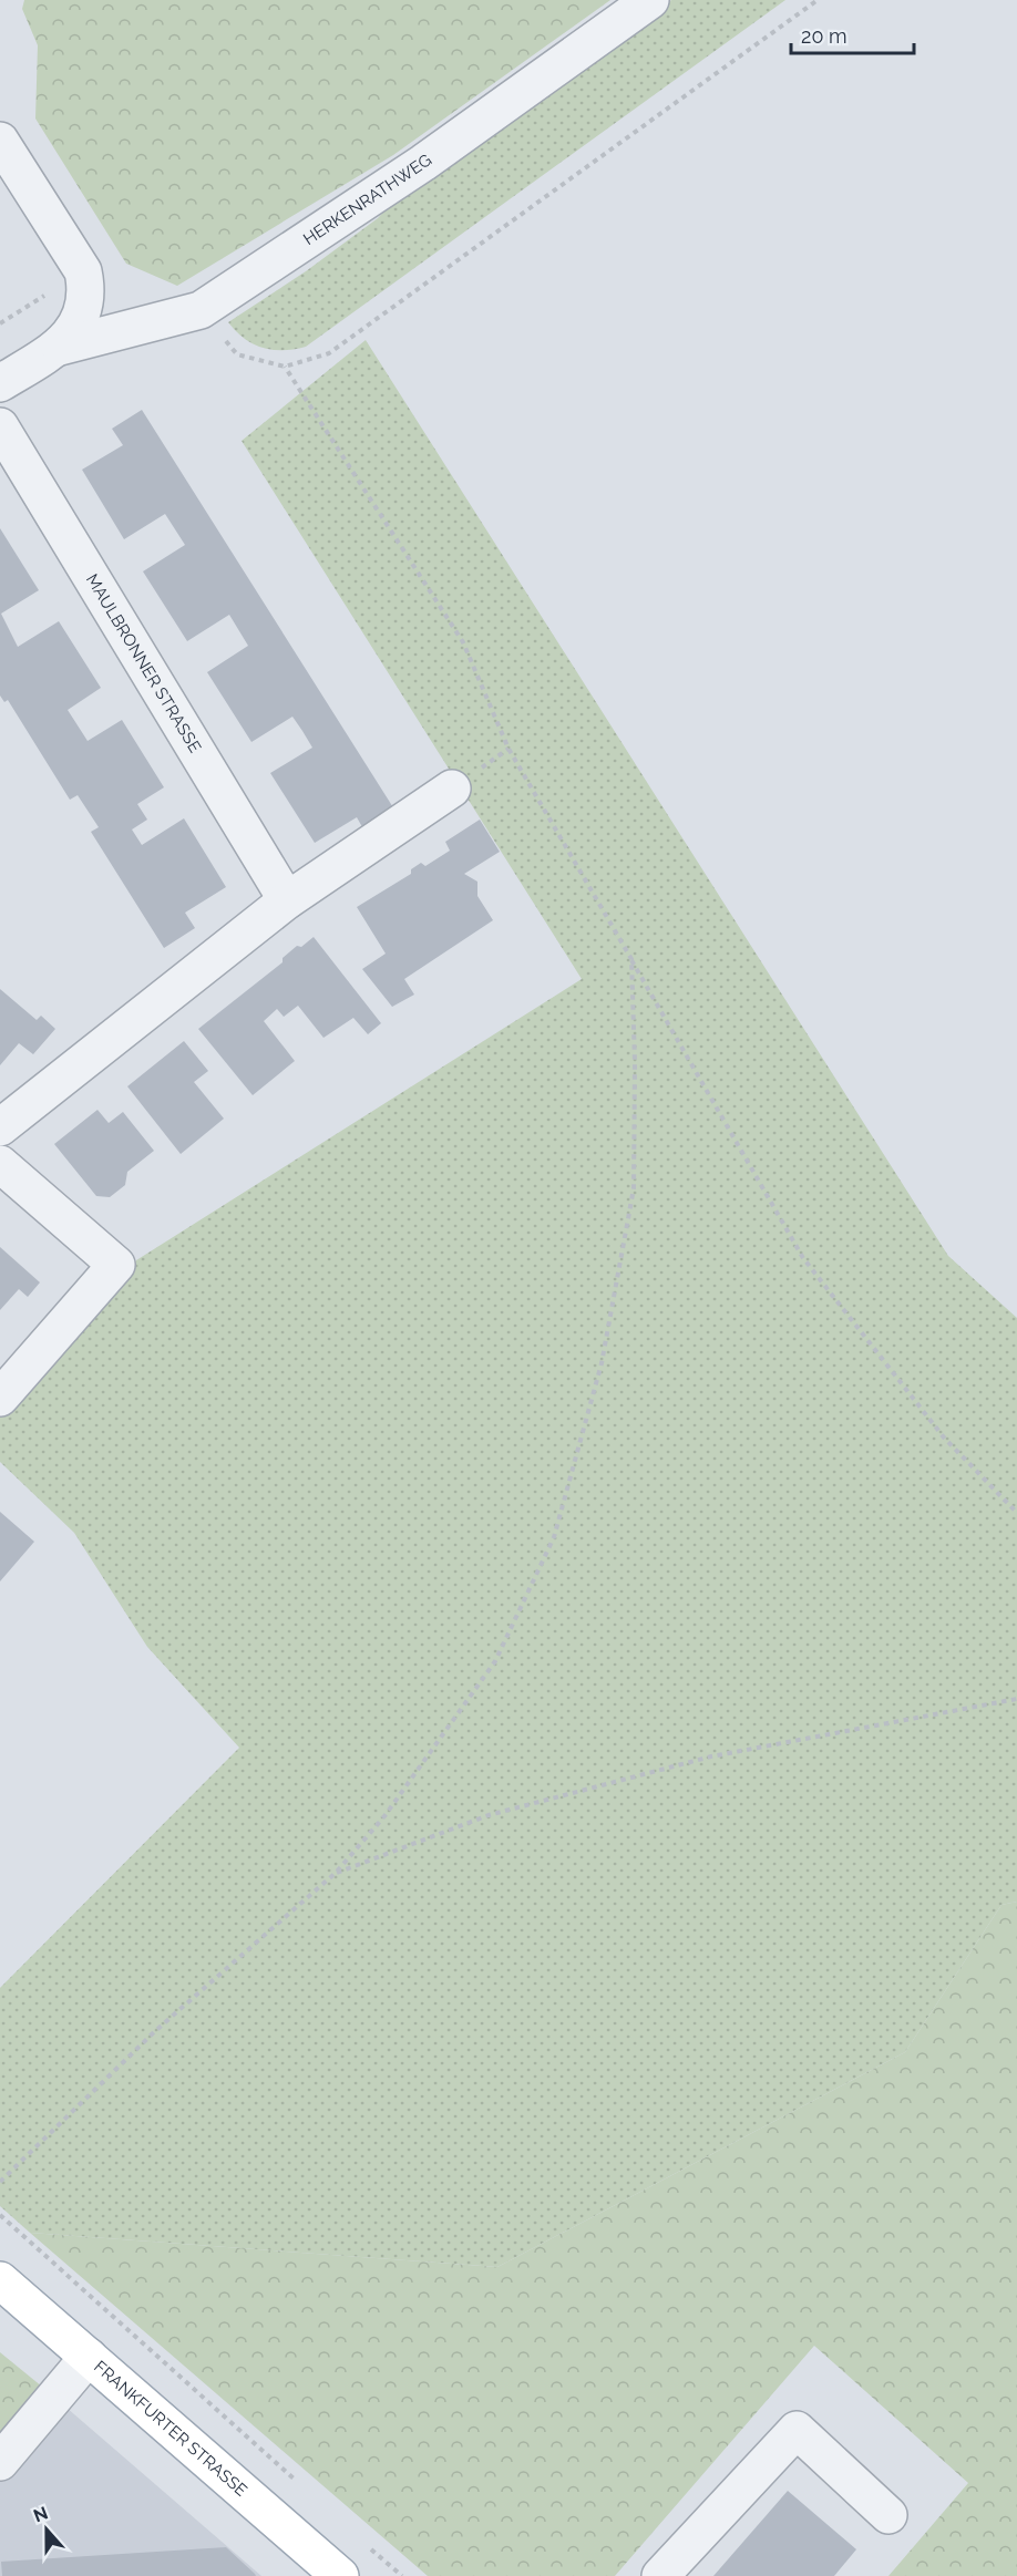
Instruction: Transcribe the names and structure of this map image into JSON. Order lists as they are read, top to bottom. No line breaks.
{"streets":{"main road":["FRANKFURTER STRASSE"],"street":["HERKENRATHWEG","MAULBRONNER STRASSE"]},"scale_bar":"20 m","north":"top"}
